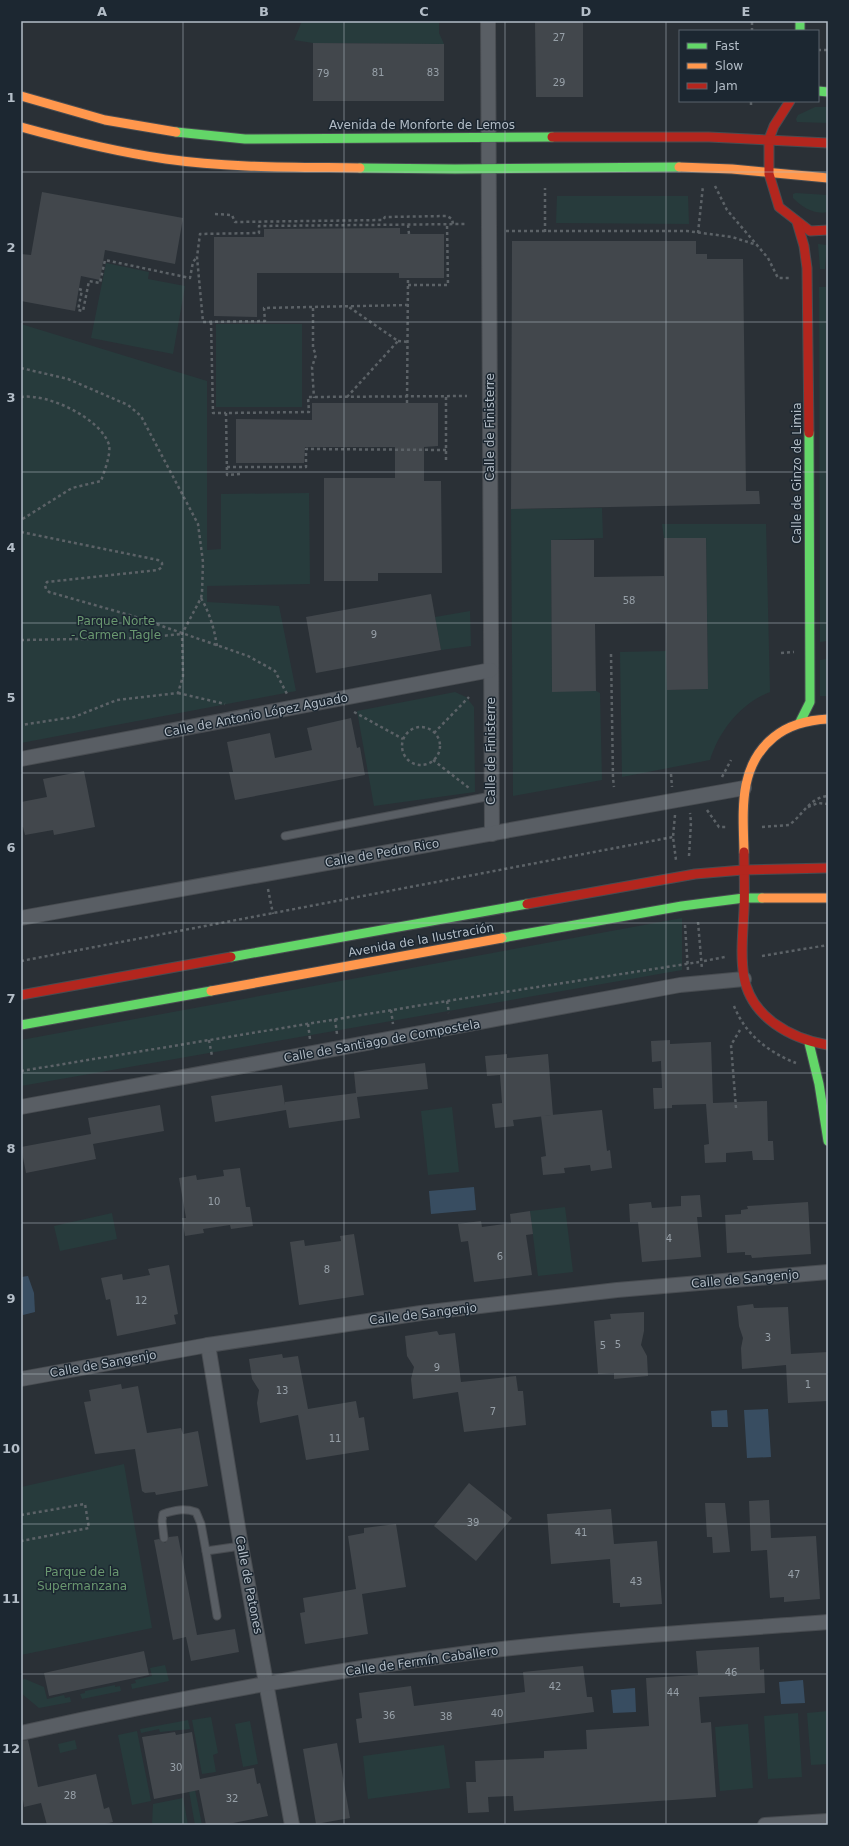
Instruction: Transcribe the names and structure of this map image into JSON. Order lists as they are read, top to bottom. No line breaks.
{"streets":{"main road":["Avenida de Monforte de Lemos","Calle de Ginzo de Limia","Avenida de la Ilustración"],"street":["Calle de Finisterre","Calle de Antonio López Aguado","Calle de Pedro Rico","Calle de Santiago de Compostela","Calle de Sangenjo","Calle de Patones","Calle de Fermín Caballero"]},"crossings":[["Avenida de Monforte de Lemos","Calle de Finisterre"],["Calle de Finisterre","Calle de Antonio López Aguado"],["Calle de Finisterre","Calle de Pedro Rico"],["Calle de Sangenjo","Calle de Patones"],["Calle de Patones","Calle de Fermín Caballero"]],"parks":["Parque Norte - Carmen Tagle","Parque de la Supermanzana"],"house_numbers":["27","81","83","79","29","58","9","10","4","6","8","12","3","5","5","9","1","13","7","11","39","41","47","43","46","42","44","40","36","38","30","28","32"],"legend":["Fast","Slow","Jam"],"grid":{"columns":["A","B","C","D","E"],"rows":["1","2","3","4","5","6","7","8","9","10","11","12"]}}
